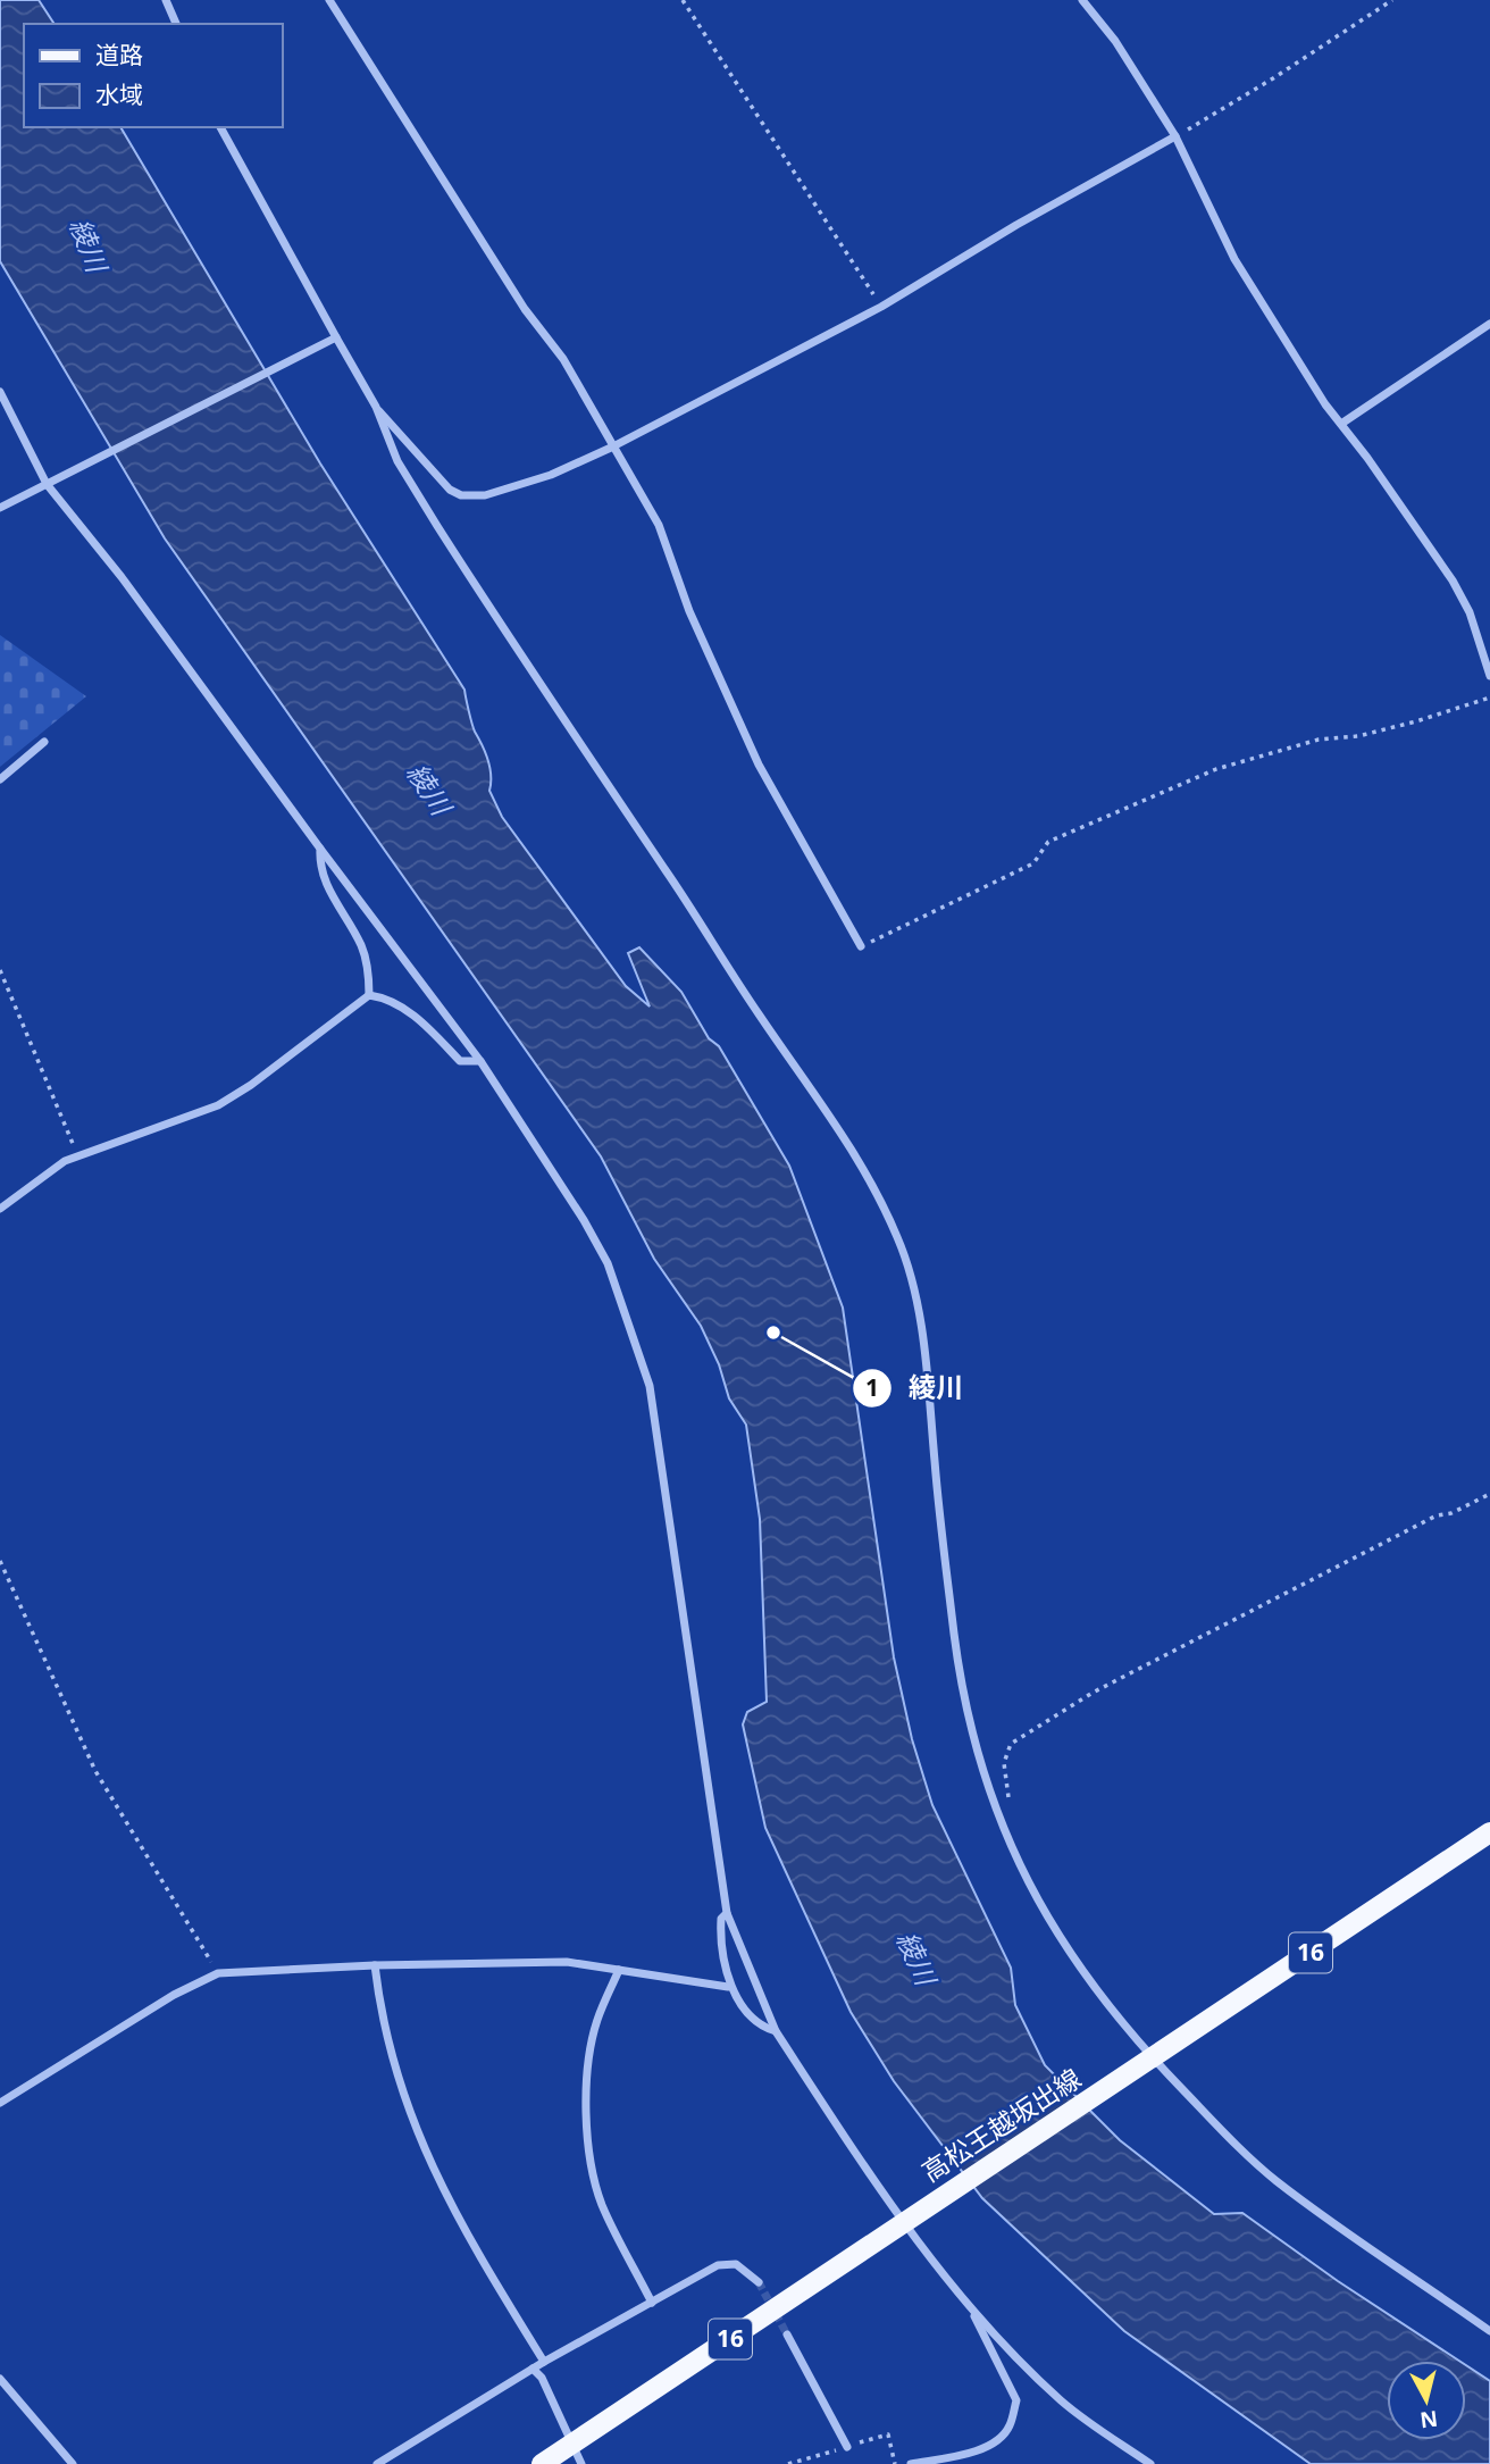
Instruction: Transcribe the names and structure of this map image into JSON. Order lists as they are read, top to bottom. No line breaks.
{"streets":{"main road":["16","高松王越坂出線"]},"water":["綾川"],"places":["綾川"],"legend":["道路","水域"],"north":"bottom"}
